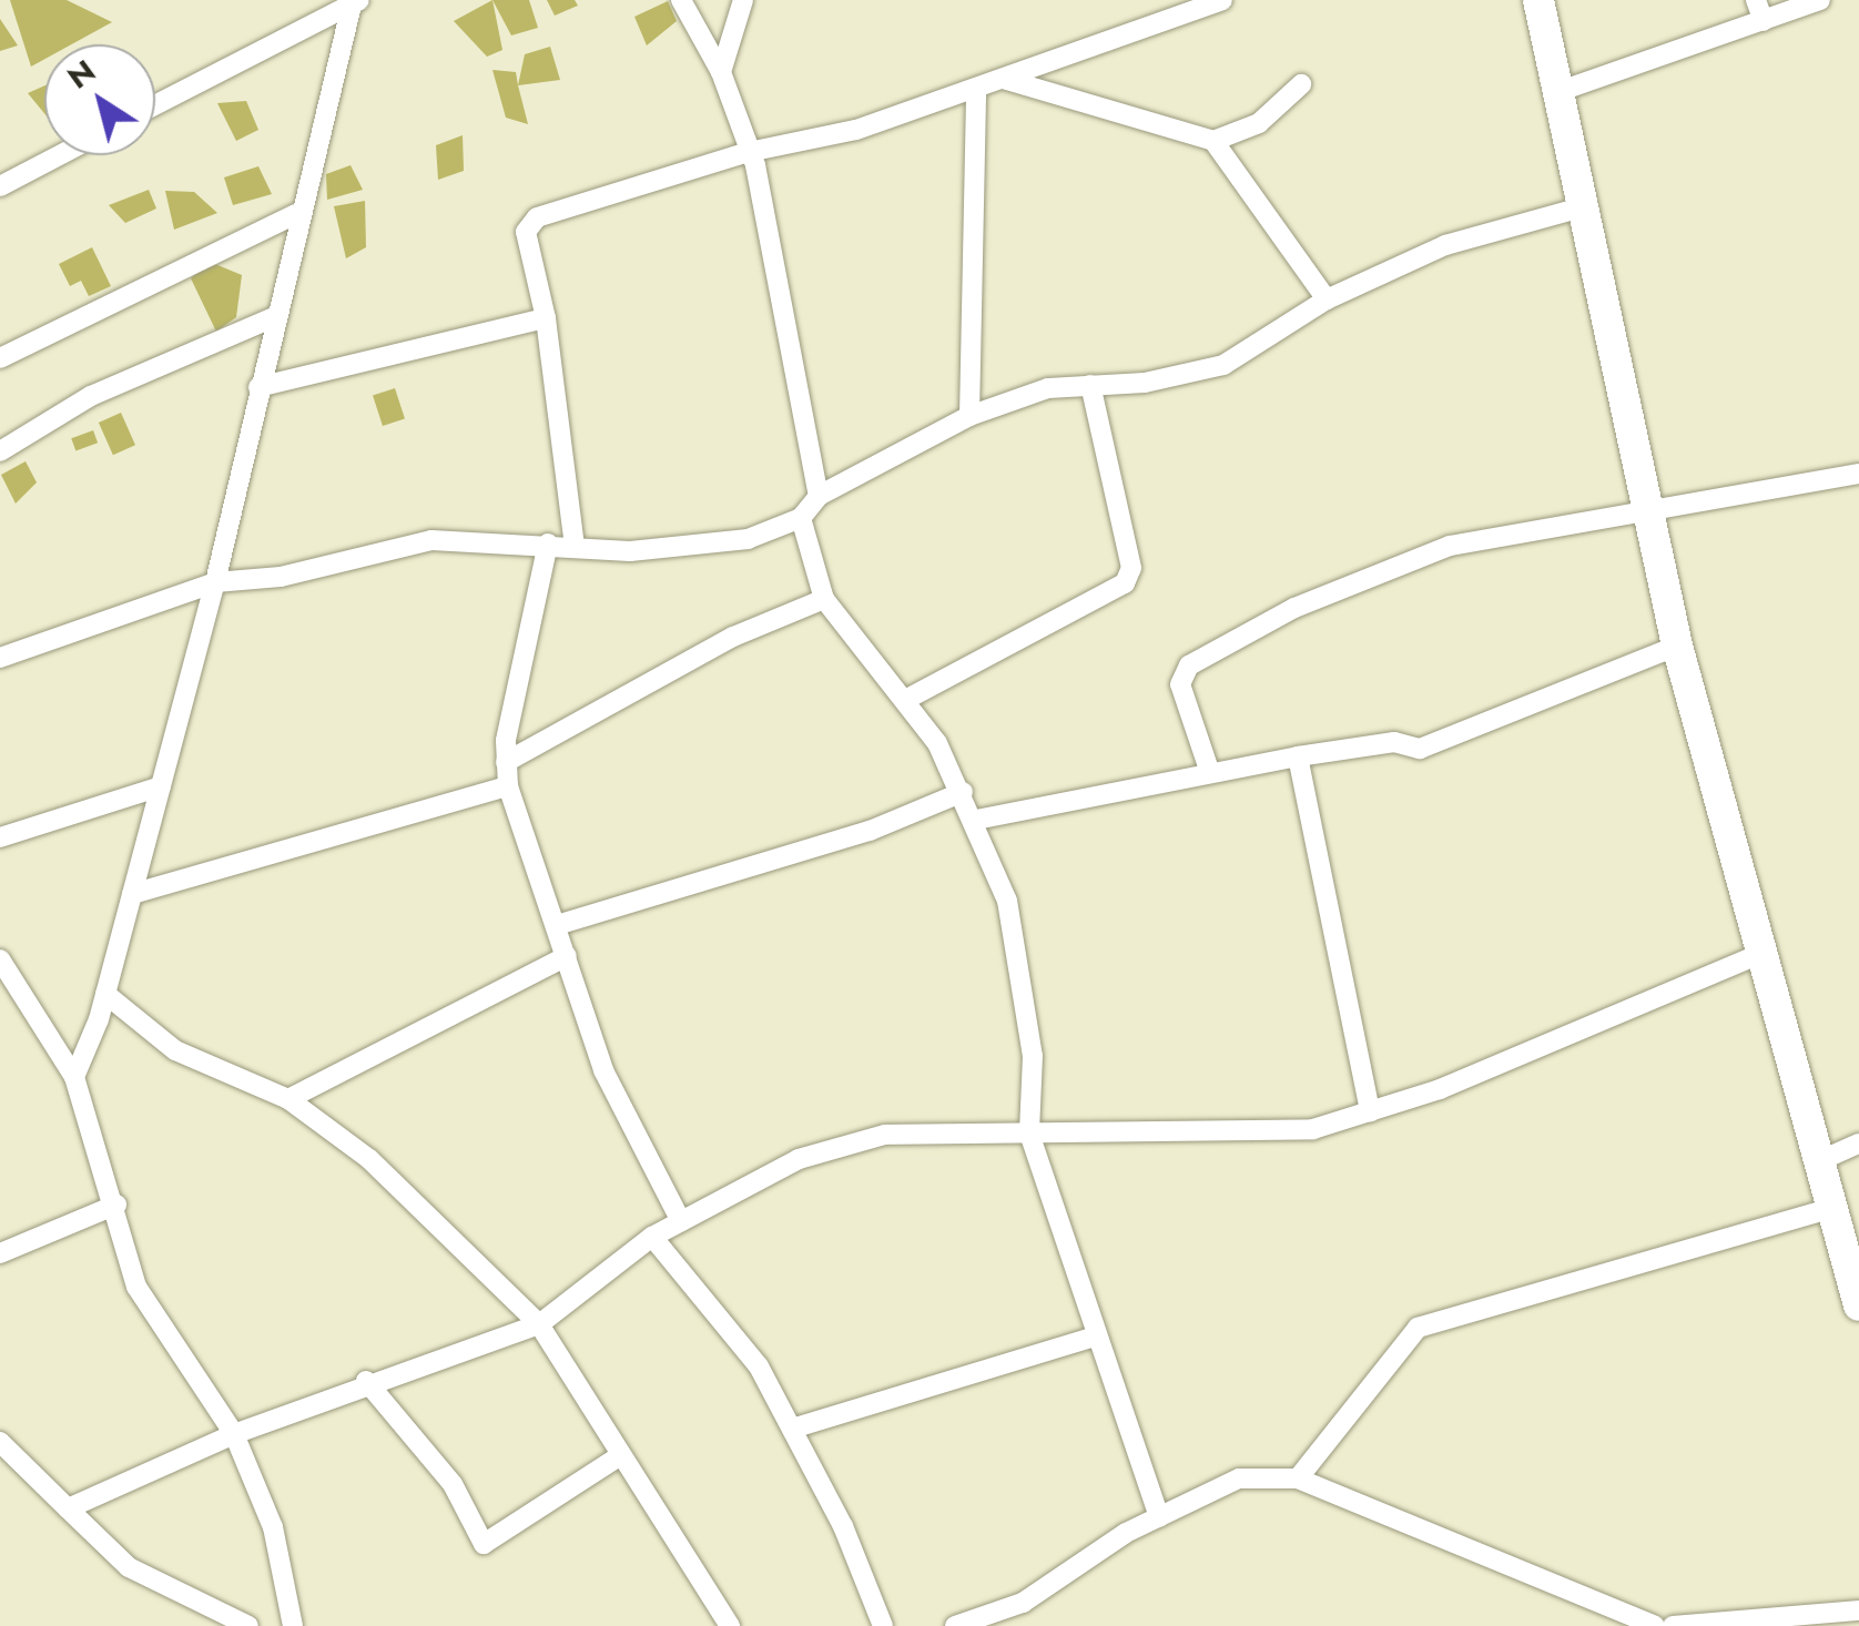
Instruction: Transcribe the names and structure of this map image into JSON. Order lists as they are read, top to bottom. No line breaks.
{"north":"top left"}
